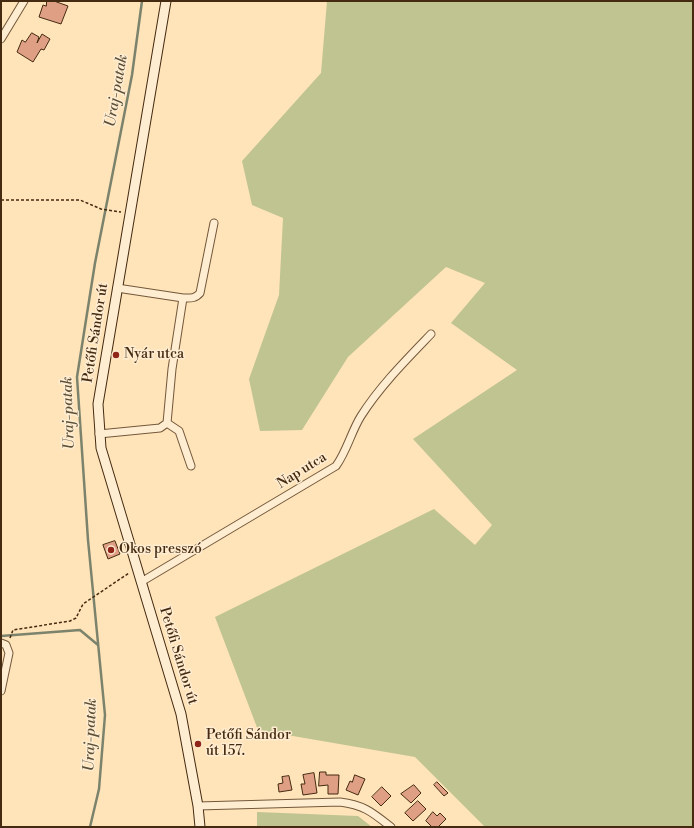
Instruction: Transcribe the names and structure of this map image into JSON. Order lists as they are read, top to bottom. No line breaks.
{"streets":{"street":["Petőfi Sándor út","Nap utca"]},"crossings":[["Petőfi Sándor út","Nap utca"]],"water":["Uraj-patak"],"places":["Nyár utca","Okos presszó","Petőfi Sándor út 157."]}
